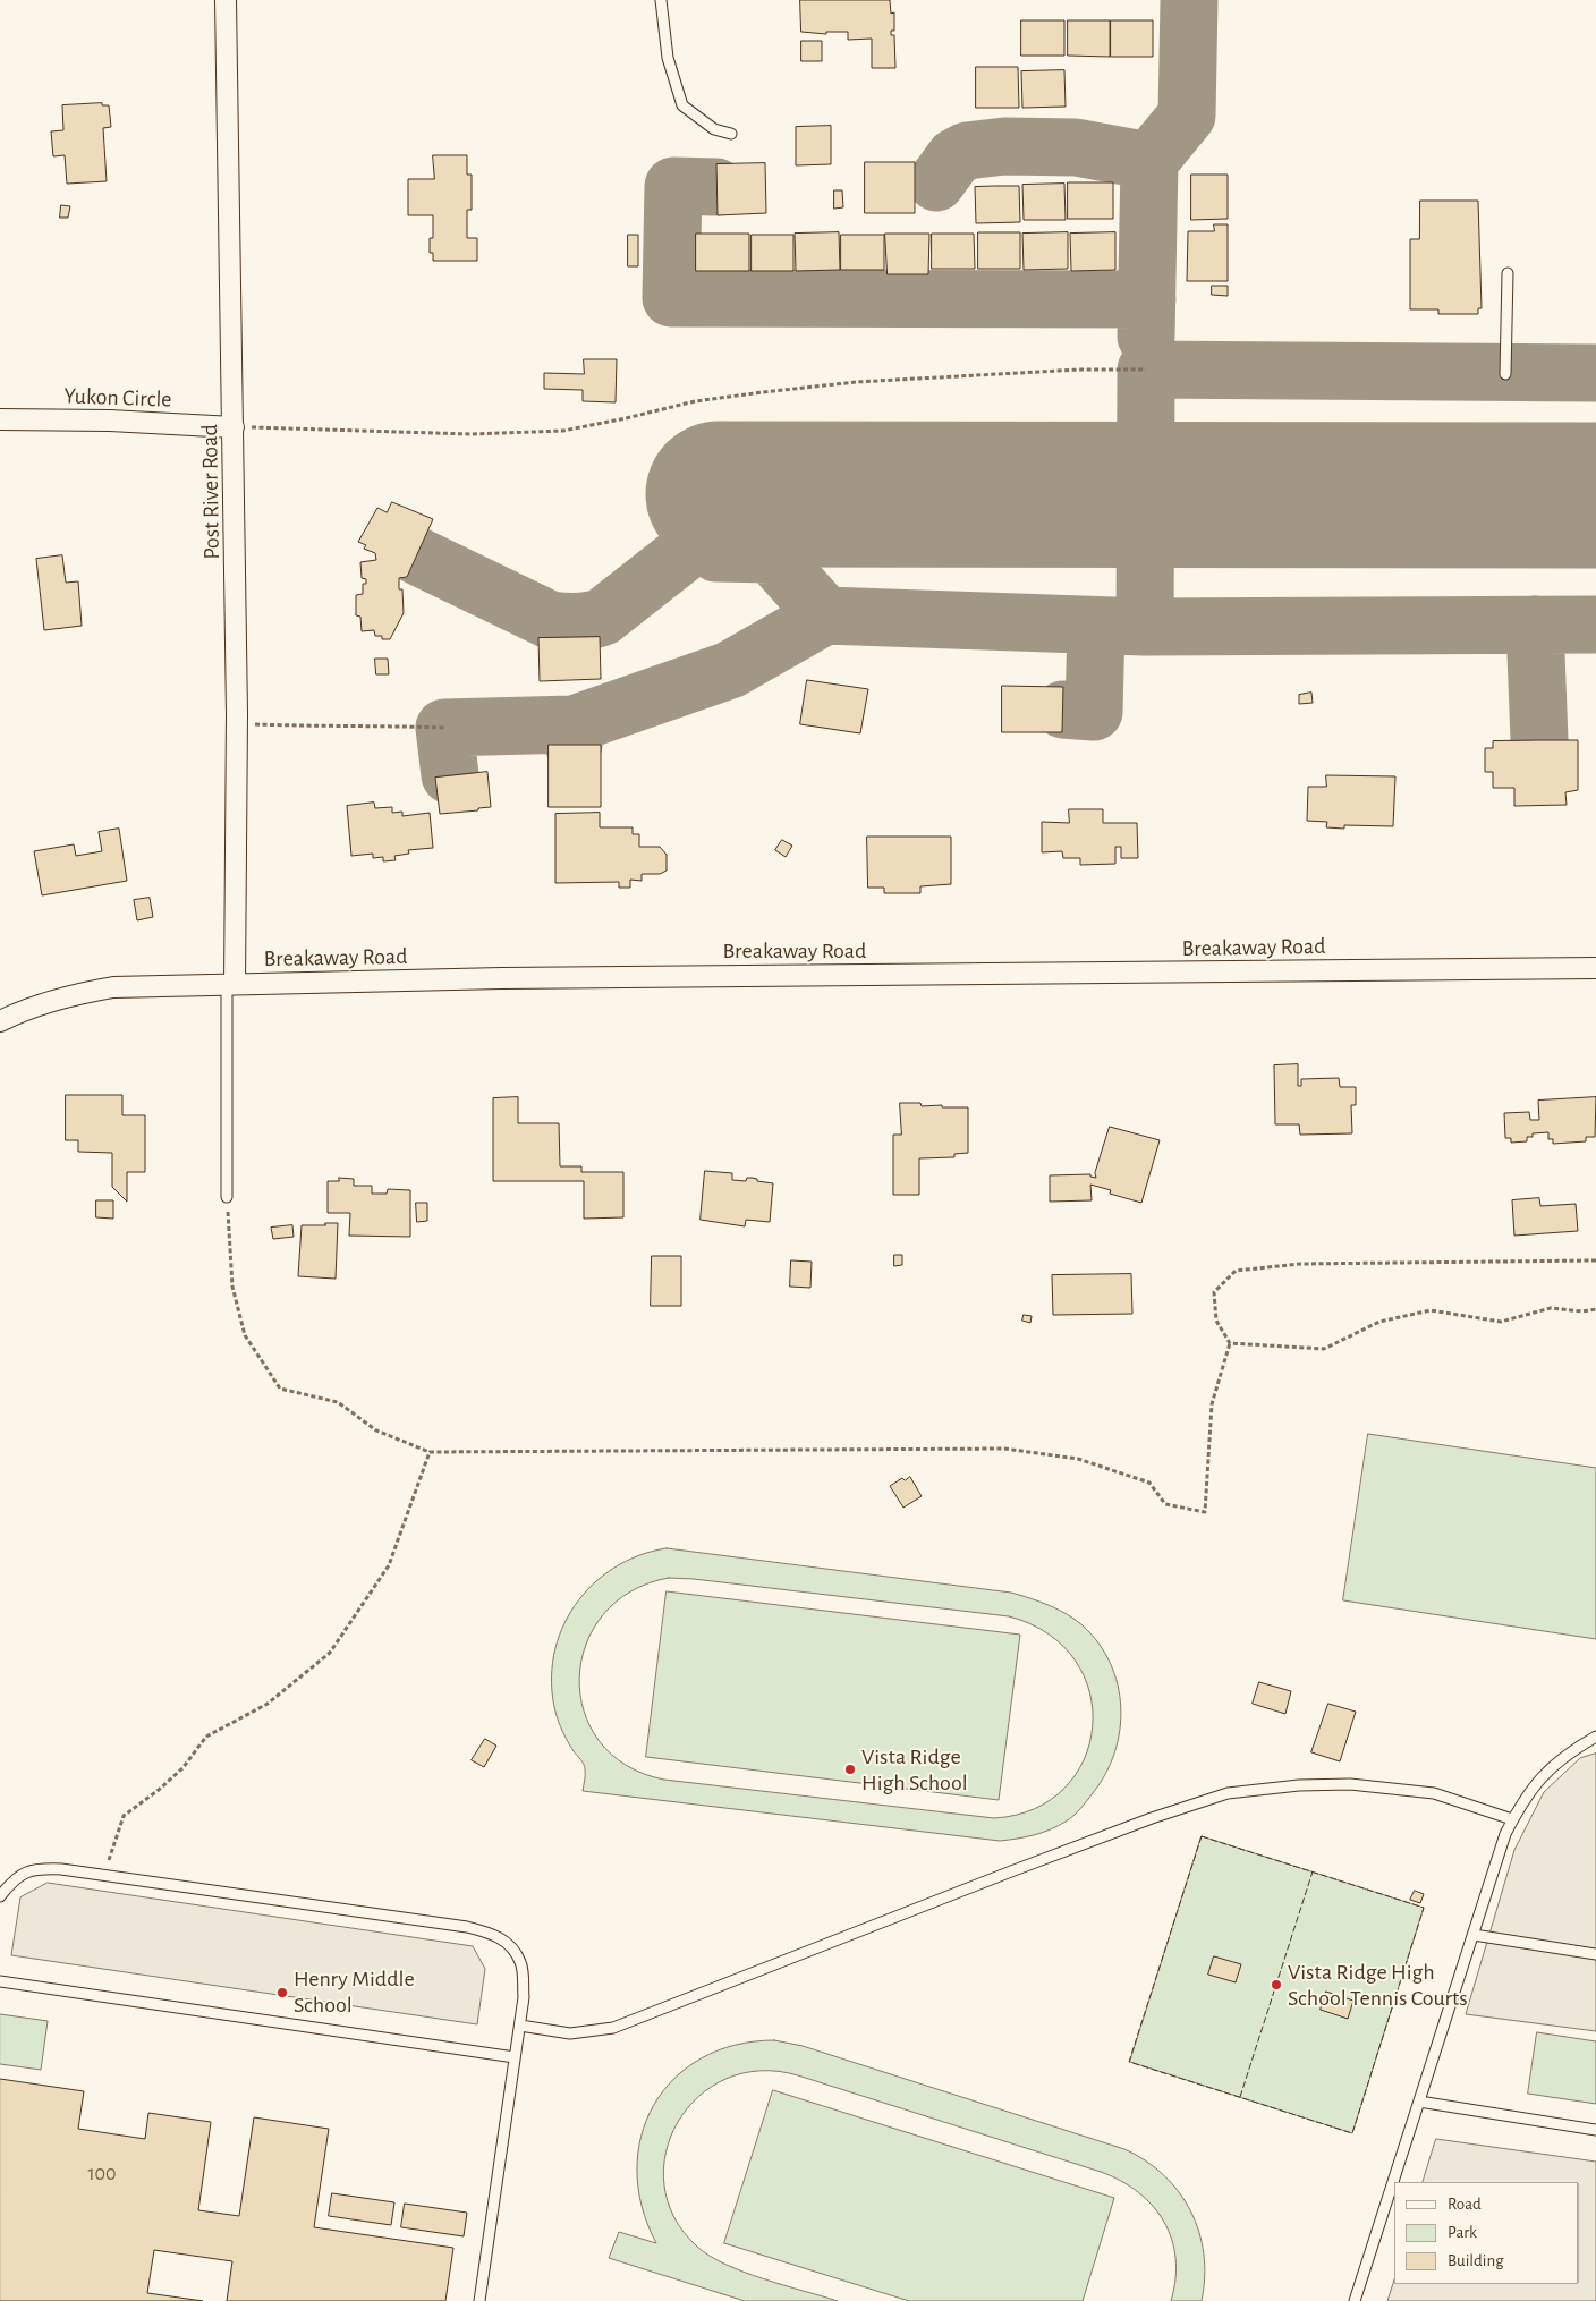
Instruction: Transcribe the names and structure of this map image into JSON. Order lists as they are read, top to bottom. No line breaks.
{"streets":{"street":["Yukon Circle","Post River Road","Breakaway Road"]},"crossings":[["Yukon Circle","Post River Road"],["Post River Road","Breakaway Road"]],"places":["Vista Ridge High School","Vista Ridge High School Tennis Courts","Henry Middle School"],"house_numbers":["100"],"legend":["Road","Park","Building"]}
